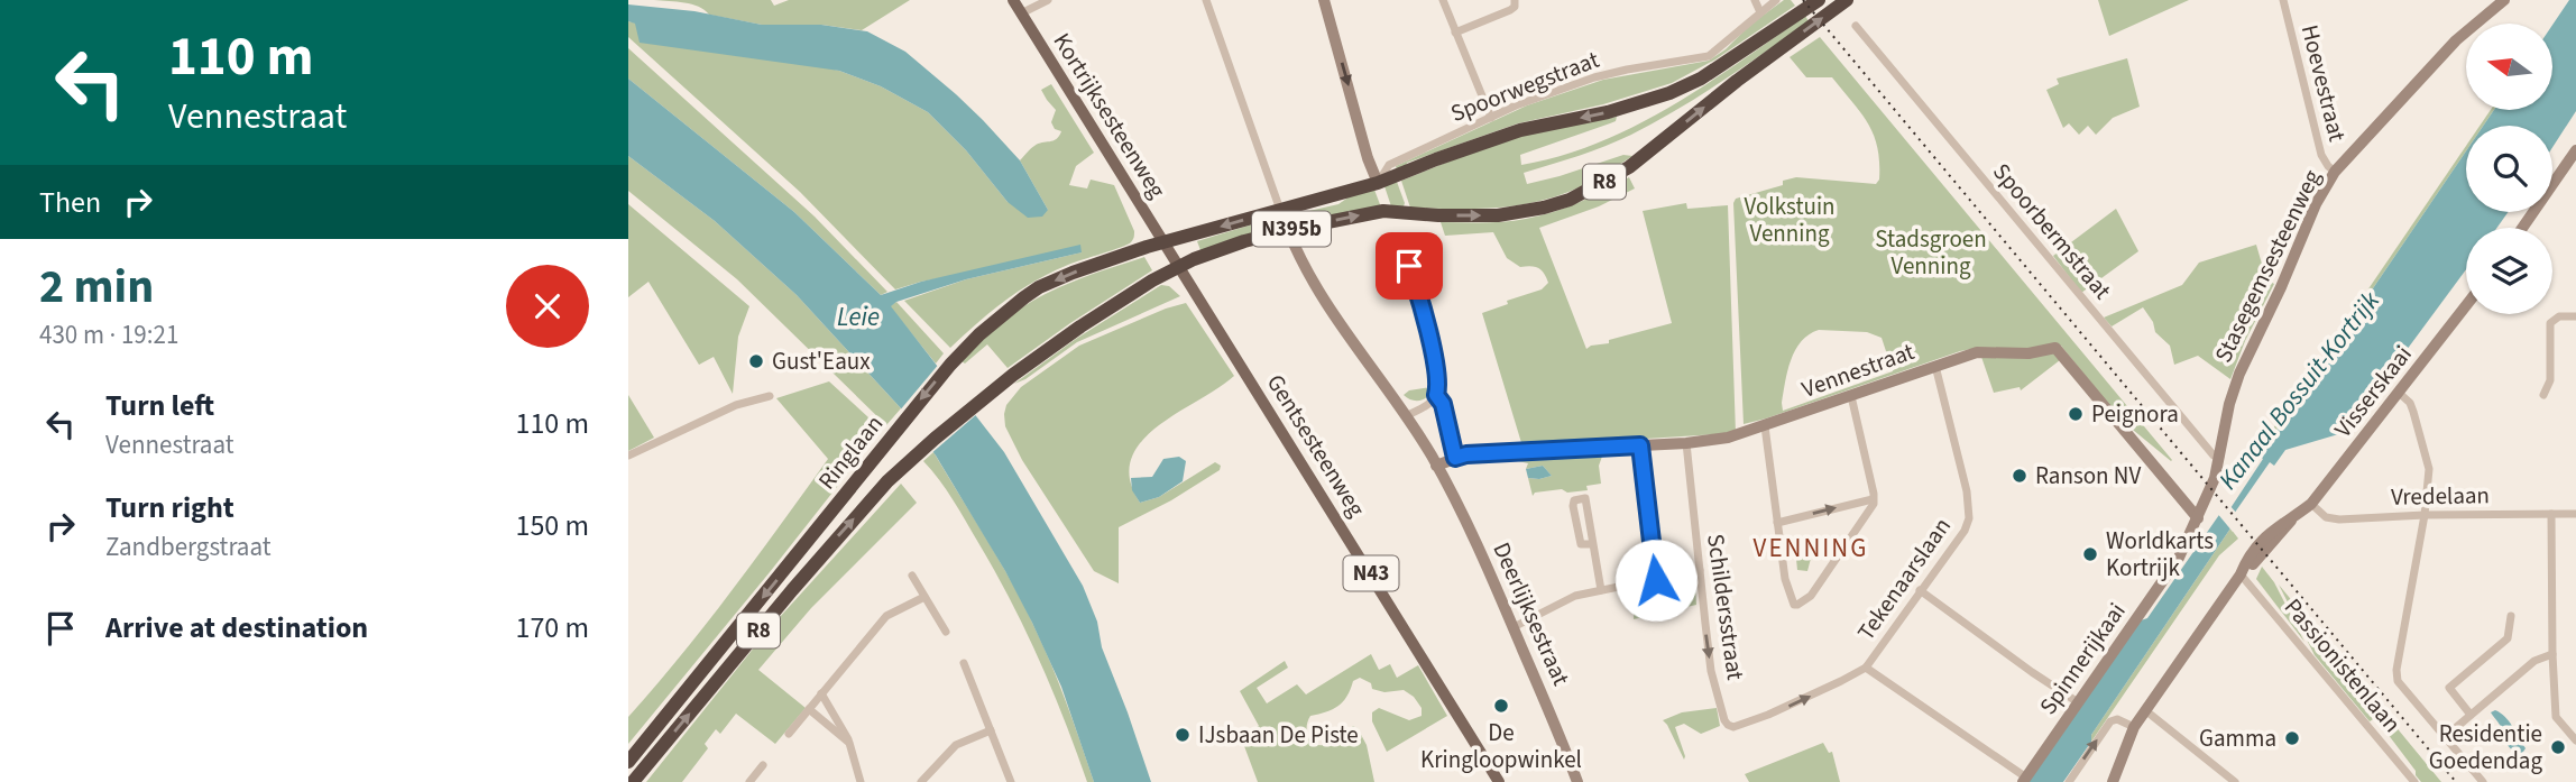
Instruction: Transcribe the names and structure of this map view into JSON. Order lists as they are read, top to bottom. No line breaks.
{"streets":{"highway":["R8","N395b","Ringlaan"],"main road":["Kortrijksesteenweg","Gentsesteenweg","N43"],"street":["Hoevestraat","Spoorwegstraat","Spoorbermstraat","Stasegemsesteenweg","Vennestraat","Visserskaai","Vredelaan","Tekenaarslaan","Schildersstraat","Deerlijksestraat","Spinnerijkaai","Passionistenlaan"]},"crossings":[["Hoevestraat","Stasegemsesteenweg"],["Spoorwegstraat","Ringlaan"],["Kortrijksesteenweg","Gentsesteenweg"],["Kortrijksesteenweg","Ringlaan"],["R8","N395b"],["N395b","Gentsesteenweg"],["N395b","Ringlaan"],["N395b","Deerlijksestraat"],["Spoorbermstraat","Stasegemsesteenweg"],["Stasegemsesteenweg","Vennestraat"],["Stasegemsesteenweg","Spinnerijkaai"],["Vennestraat","Tekenaarslaan"],["Vennestraat","Schildersstraat"],["Vennestraat","Deerlijksestraat"],["Vennestraat","Spinnerijkaai"],["Visserskaai","Vredelaan"],["Visserskaai","Passionistenlaan"],["Gentsesteenweg","Ringlaan"],["Tekenaarslaan","Schildersstraat"]],"one_way":["Schildersstraat"],"districts":["VENNING"],"water":["Leie","Kanaal Bossuit-Kortrijk"],"parks":["Volkstuin Venning","Stadsgroen Venning"],"places":["Gust'Eaux","Peignora","Ranson NV","Worldkarts Kortrijk","De Kringloopwinkel","IJsbaan De Piste","Gamma","Residentie Goedendag"],"north":"left","page":{"turn":["110 m","Vennestraat"],"then":"Then","heading":["2 min","430 m · 19:21"],"list":[{"name":"Turn left","note":"Vennestraat","value":"110 m"},{"name":"Turn right","note":"Zandbergstraat","value":"150 m"},{"name":"Arrive at destination","value":"170 m"}]}}
